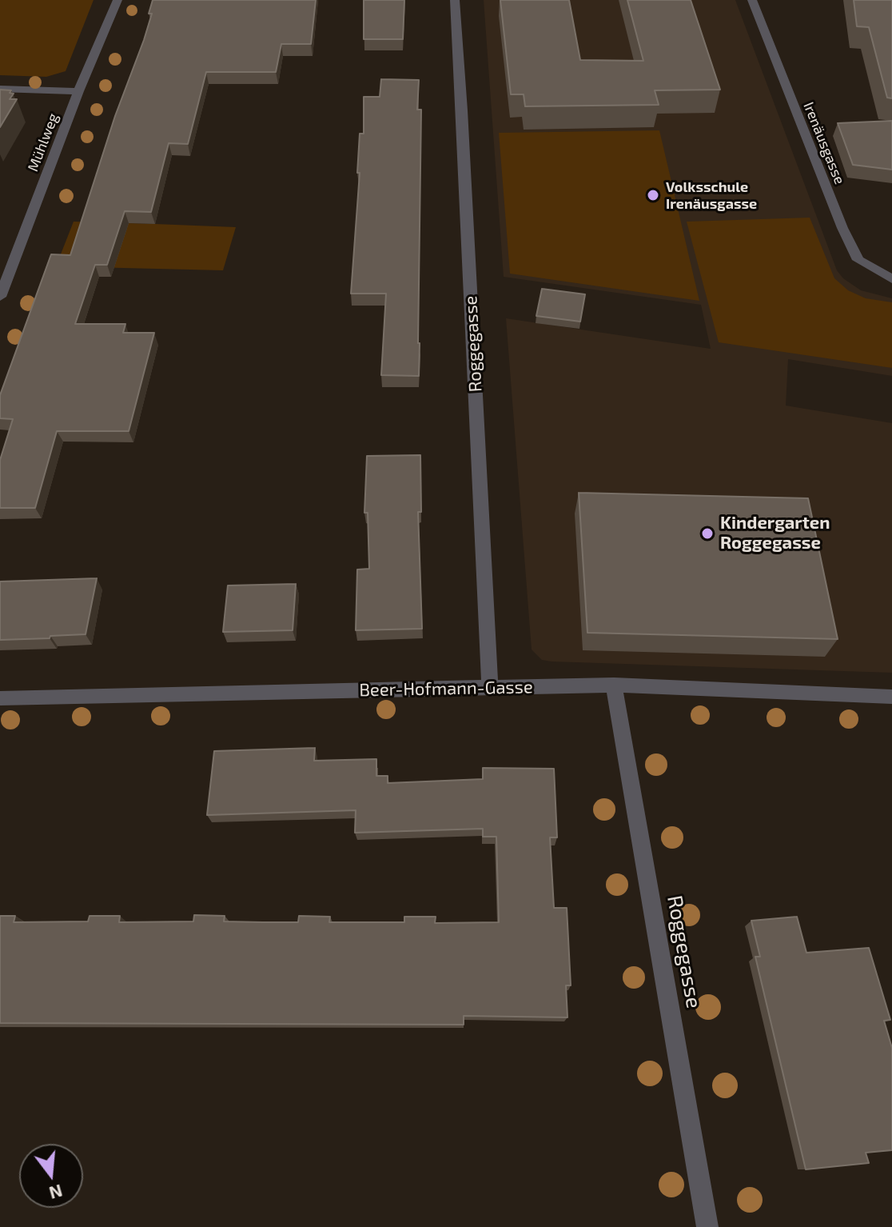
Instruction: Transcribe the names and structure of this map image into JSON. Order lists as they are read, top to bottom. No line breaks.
{"streets":{"street":["Mühlweg","Irenäusgasse","Roggegasse","Beer-Hofmann-Gasse"]},"crossings":[["Roggegasse","Beer-Hofmann-Gasse"]],"places":["Volksschule Irenäusgasse","Kindergarten Roggegasse"],"north":"bottom"}
